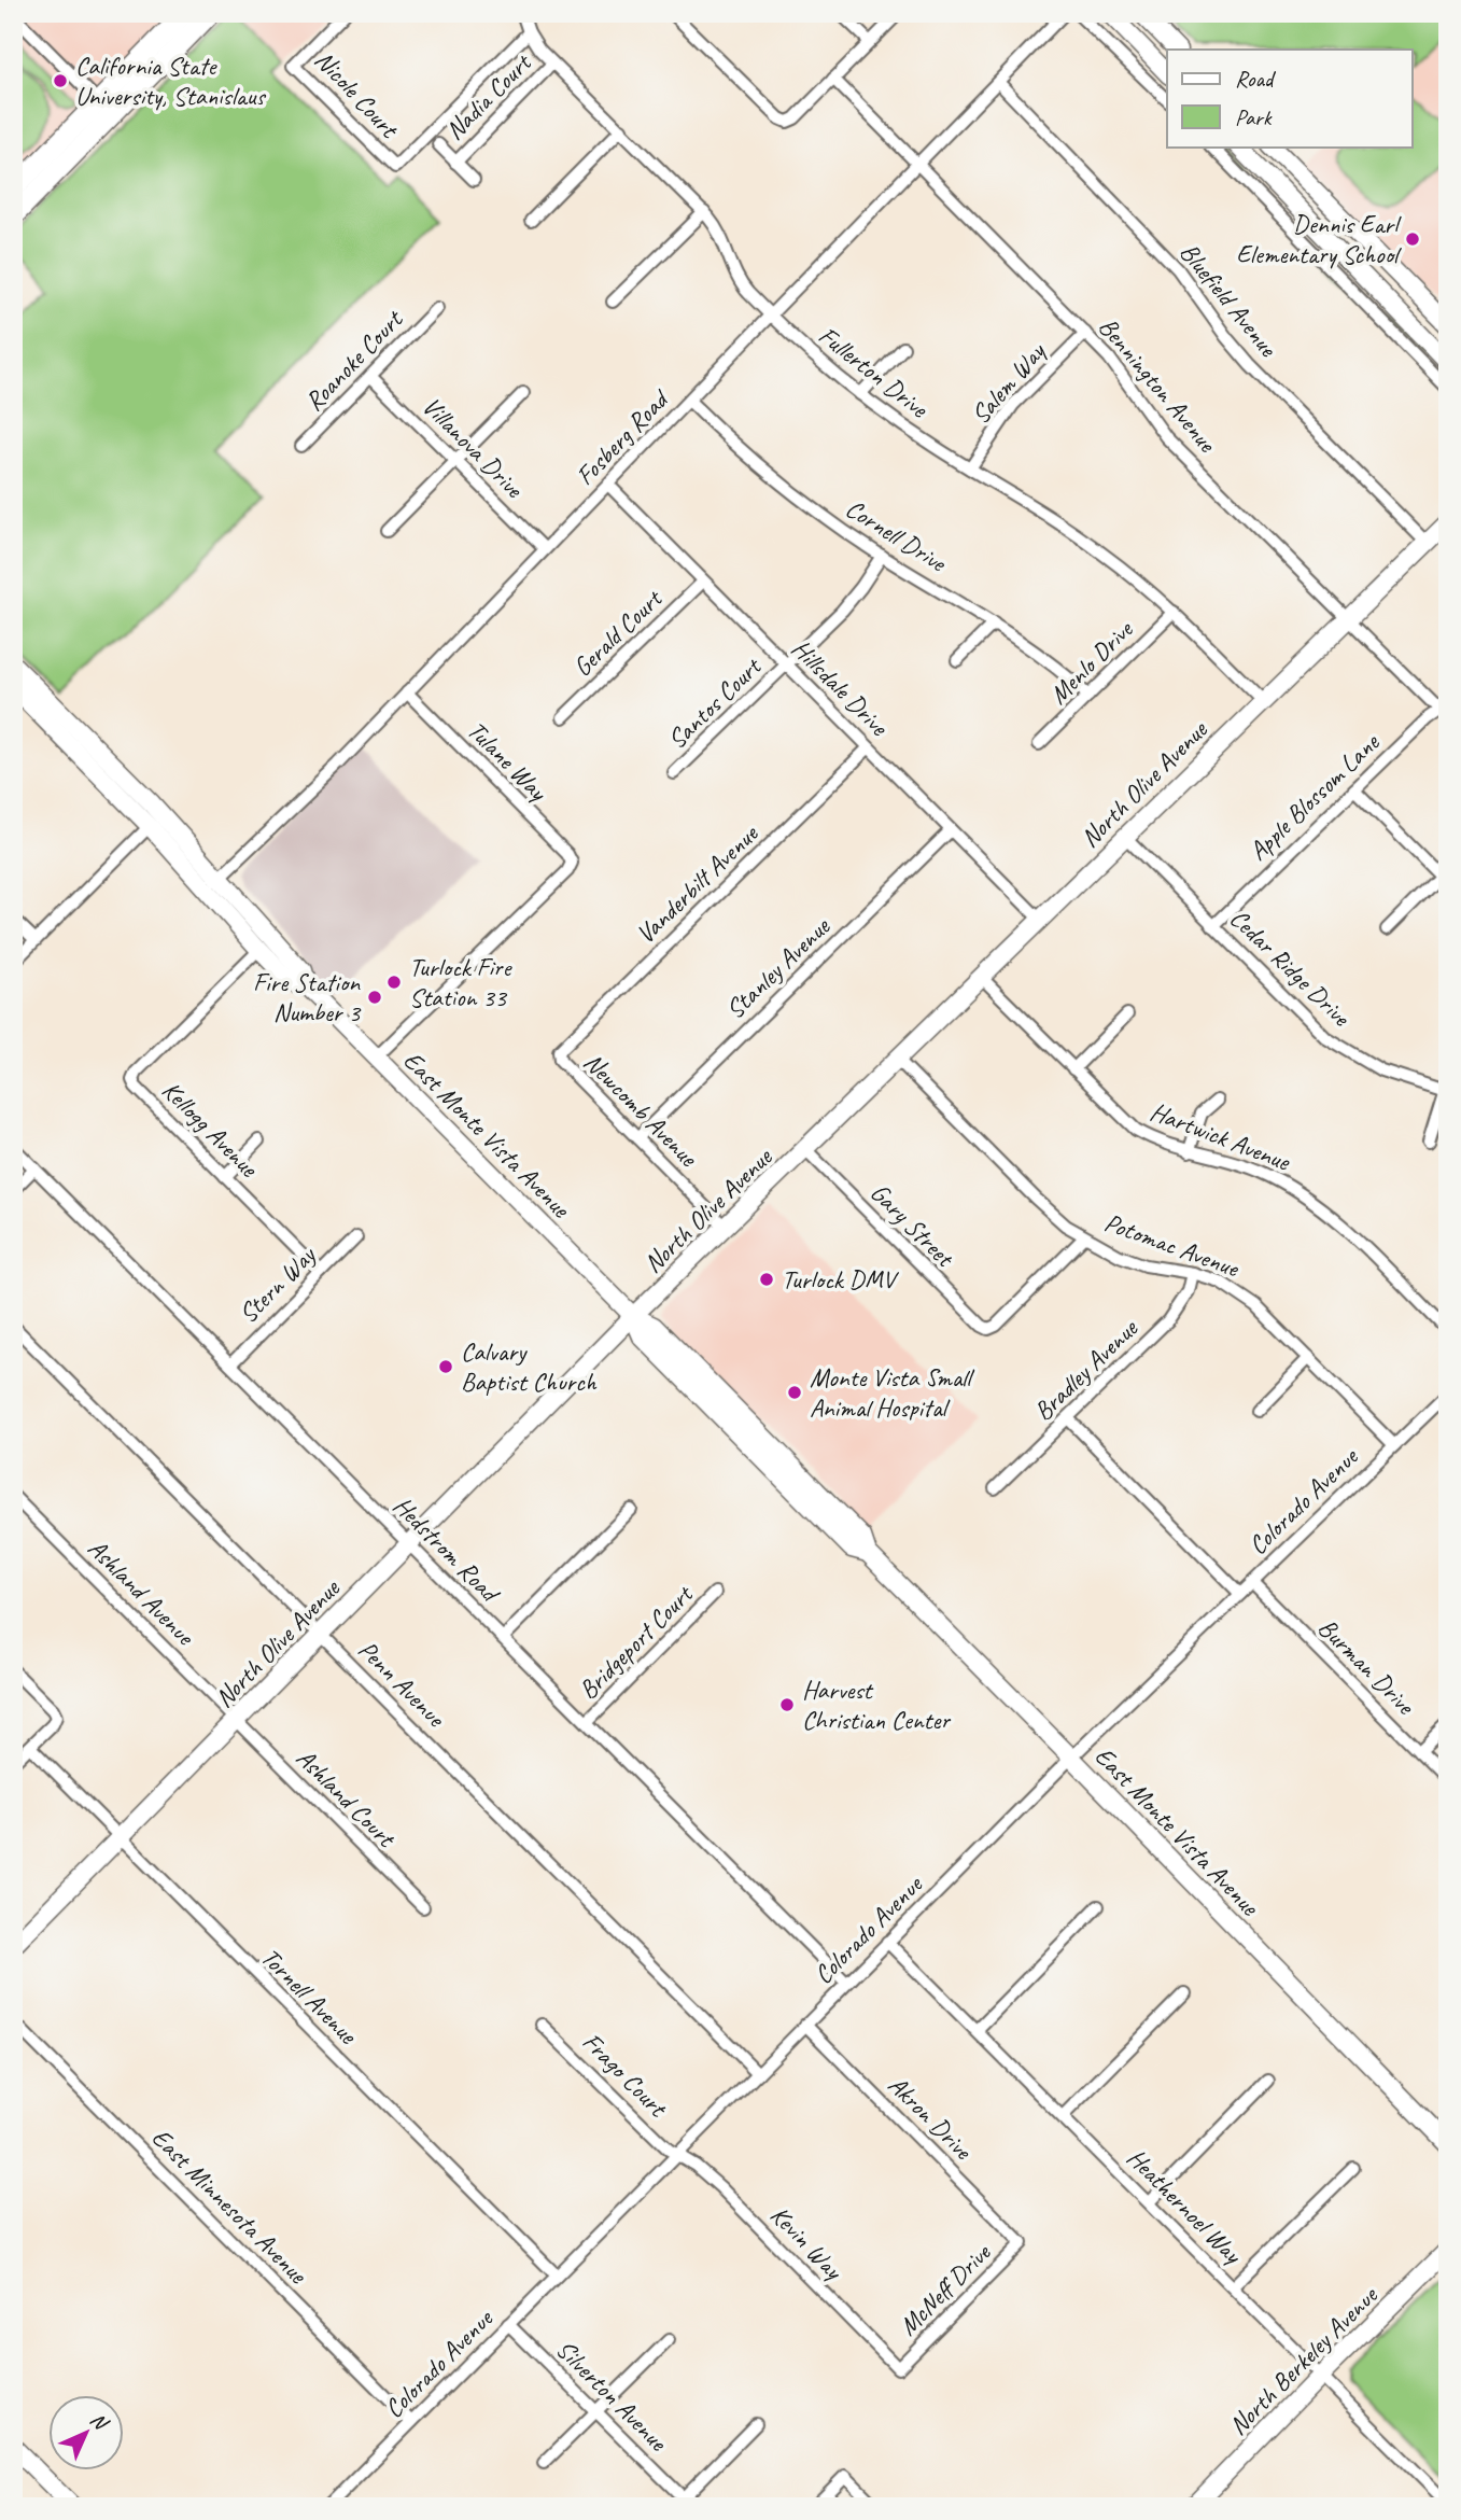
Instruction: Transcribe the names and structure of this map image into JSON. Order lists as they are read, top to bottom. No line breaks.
{"streets":{"street":["Nicole Court","Nadia Court","Bluefield Avenue","Roanoke Court","Fullerton Drive","Salem Way","Bennington Avenue","Fosberg Road","Villanova Drive","Cornell Drive","Gerald Court","Menlo Drive","Hillsdale Drive","Santos Court","Tulane Way","North Olive Avenue","Apple Blossom Lane","Vanderbilt Avenue","Cedar Ridge Drive","Stanley Avenue","Newcomb Avenue","Kellogg Avenue","East Monte Vista Avenue","Hartwick Avenue","Gary Street","Potomac Avenue","Stern Way","Bradley Avenue","Colorado Avenue","Hedstrom Road","Ashland Avenue","Bridgeport Court","Burman Drive","Penn Avenue","Ashland Court","Tornell Avenue","Frago Court","Akron Drive","East Minnesota Avenue","Heathernoel Way","Kevin Way","McNeff Drive","North Berkeley Avenue","Silverton Avenue"]},"crossings":[["Nicole Court","Fullerton Drive"],["Nadia Court","Fullerton Drive"],["Bluefield Avenue","Fosberg Road"],["Bluefield Avenue","North Olive Avenue"],["Roanoke Court","Villanova Drive"],["Fullerton Drive","Salem Way"],["Fullerton Drive","Fosberg Road"],["Fullerton Drive","Menlo Drive"],["Fullerton Drive","North Olive Avenue"],["Salem Way","Bennington Avenue"],["Bennington Avenue","Fosberg Road"],["Bennington Avenue","North Olive Avenue"],["Bennington Avenue","Apple Blossom Lane"],["Fosberg Road","Villanova Drive"],["Fosberg Road","Cornell Drive"],["Fosberg Road","Hillsdale Drive"],["Fosberg Road","Tulane Way"],["Fosberg Road","East Monte Vista Avenue"],["Cornell Drive","Menlo Drive"],["Cornell Drive","Santos Court"],["Gerald Court","Hillsdale Drive"],["Hillsdale Drive","Santos Court"],["Hillsdale Drive","North Olive Avenue"],["Hillsdale Drive","Vanderbilt Avenue"],["Hillsdale Drive","Stanley Avenue"],["Tulane Way","East Monte Vista Avenue"],["North Olive Avenue","Cedar Ridge Drive"],["North Olive Avenue","Newcomb Avenue"],["North Olive Avenue","East Monte Vista Avenue"],["North Olive Avenue","Hartwick Avenue"],["North Olive Avenue","Gary Street"],["North Olive Avenue","Potomac Avenue"],["North Olive Avenue","Hedstrom Road"],["North Olive Avenue","Ashland Avenue"],["North Olive Avenue","Penn Avenue"],["North Olive Avenue","Ashland Court"],["North Olive Avenue","Tornell Avenue"],["Apple Blossom Lane","Cedar Ridge Drive"],["Vanderbilt Avenue","Newcomb Avenue"],["Stanley Avenue","Newcomb Avenue"],["Kellogg Avenue","East Monte Vista Avenue"],["Kellogg Avenue","Stern Way"],["East Monte Vista Avenue","Colorado Avenue"],["Gary Street","Potomac Avenue"],["Potomac Avenue","Bradley Avenue"],["Potomac Avenue","Colorado Avenue"],["Stern Way","Hedstrom Road"],["Colorado Avenue","Hedstrom Road"],["Colorado Avenue","Burman Drive"],["Colorado Avenue","Penn Avenue"],["Colorado Avenue","Tornell Avenue"],["Colorado Avenue","Frago Court"],["Colorado Avenue","Akron Drive"],["Colorado Avenue","East Minnesota Avenue"],["Colorado Avenue","Heathernoel Way"],["Colorado Avenue","Kevin Way"],["Colorado Avenue","Silverton Avenue"],["Hedstrom Road","Bridgeport Court"],["Ashland Avenue","Ashland Court"],["Frago Court","Kevin Way"],["Akron Drive","McNeff Drive"],["Heathernoel Way","North Berkeley Avenue"],["Kevin Way","McNeff Drive"]],"places":["California State University, Stanislaus","Dennis Earl Elementary School","Turlock Fire Station 33","Fire Station Number 3","Turlock DMV","Calvary Baptist Church","Monte Vista Small Animal Hospital","Harvest Christian Center"],"legend":["Road","Park"],"north":"top right"}
